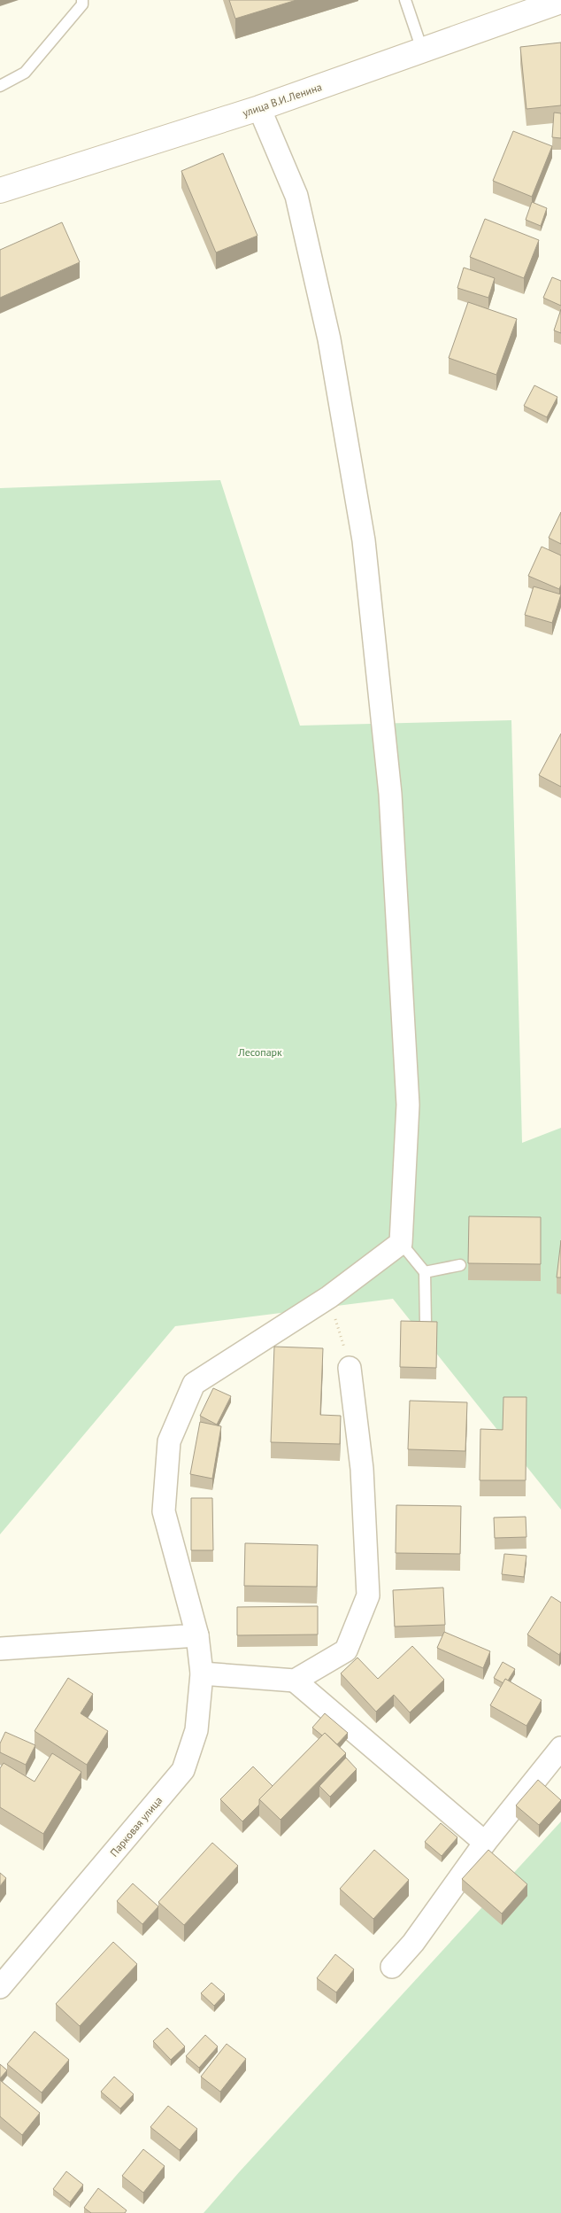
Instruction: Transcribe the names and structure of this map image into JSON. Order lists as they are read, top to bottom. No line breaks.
{"streets":{"main road":["улица В.И.Ленина"],"street":["Парковая улица"]},"parks":["Лесопарк"]}
